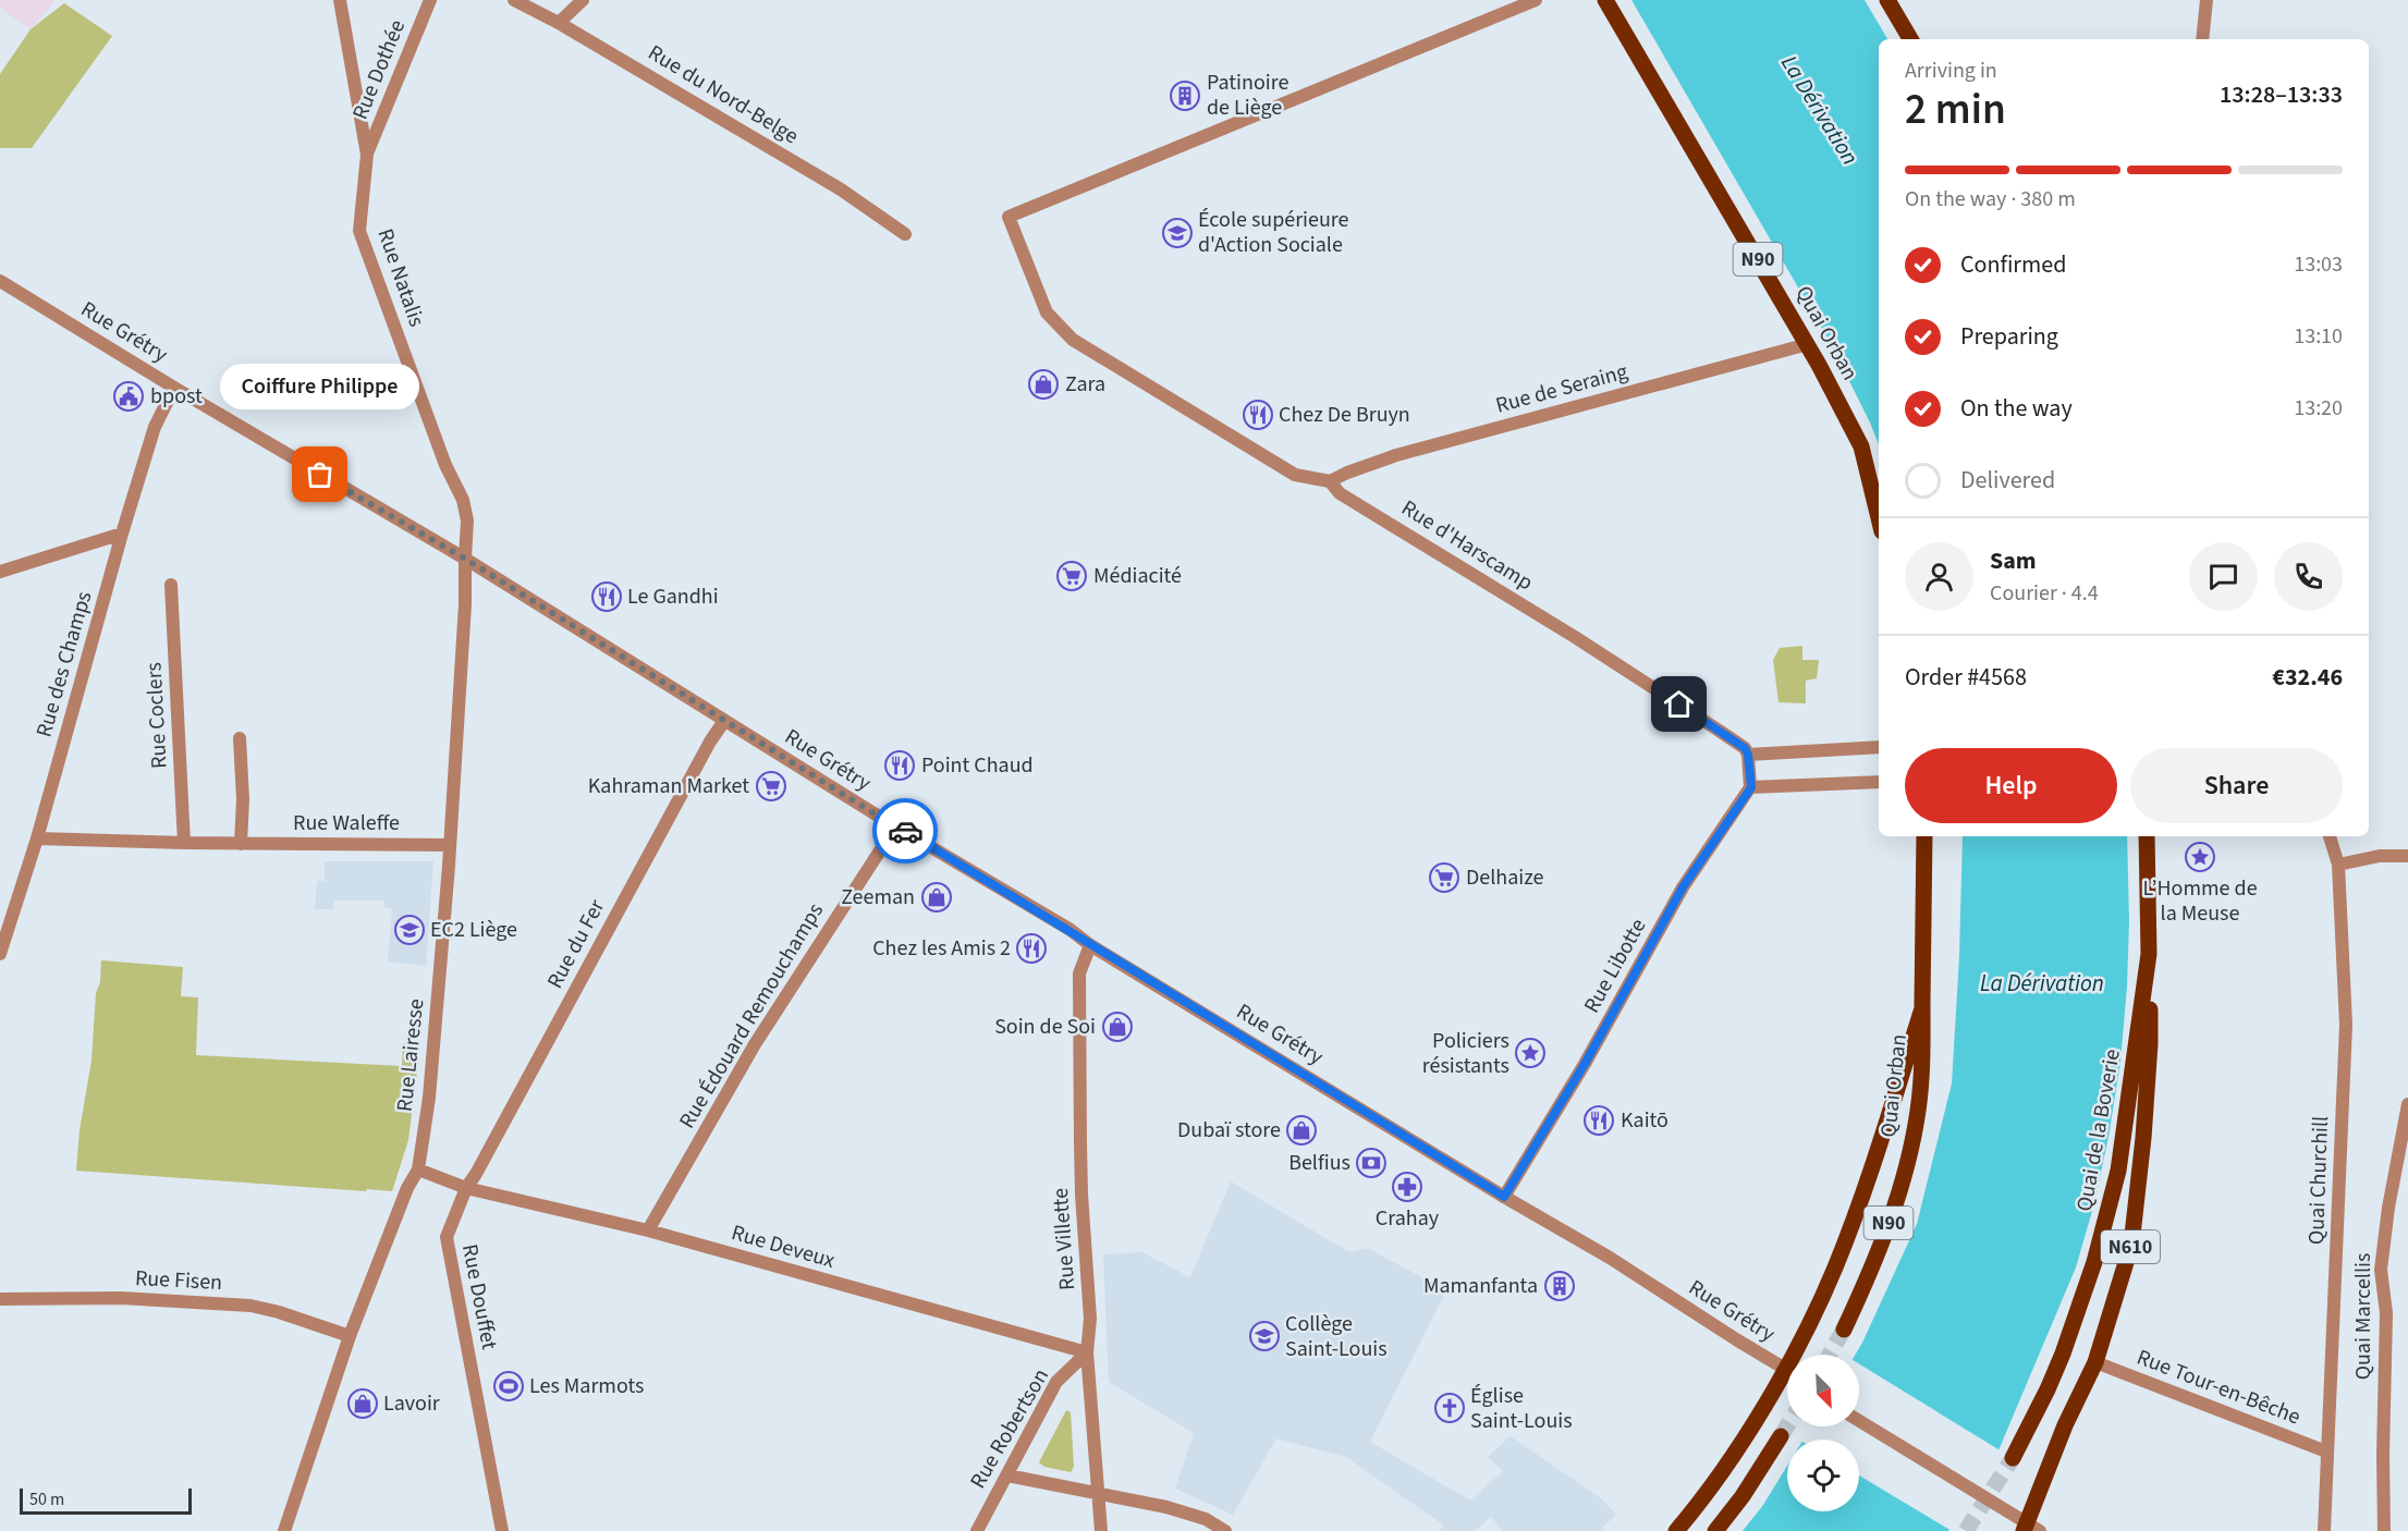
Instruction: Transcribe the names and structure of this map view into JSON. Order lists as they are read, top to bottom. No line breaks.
{"streets":{"main road":["N90","Quai Orban","Quai de la Boverie","N610"],"street":["Rue Dothée","Rue du Nord-Belge","Rue Natalis","Rue Grétry","Rue de Seraing","Rue d'Harscamp","Rue des Champs","Rue Coclers","Rue Waleffe","Rue du Fer","Rue Libotte","Rue Édouard Remouchamps","Rue Lairesse","Quai Churchill","Rue Villette","Rue Deveux","Rue Fisen","Rue Douffet","Quai Marcellis","Rue Tour-en-Bêche","Rue Robertson"]},"crossings":[["Rue Dothée","Rue Natalis"],["Rue Natalis","Rue Grétry"],["Rue Natalis","Rue Lairesse"],["Rue Grétry","Rue des Champs"],["Rue Grétry","Rue du Fer"],["Rue Grétry","Rue Libotte"],["Rue Grétry","Rue Édouard Remouchamps"],["Rue Grétry","Rue Lairesse"],["Rue Grétry","Rue Villette"],["Quai Orban","Rue de Seraing"],["Rue de Seraing","Rue d'Harscamp"],["Rue des Champs","Rue Waleffe"],["Rue Coclers","Rue Waleffe"],["Rue Waleffe","Rue Lairesse"],["Rue du Fer","Rue Deveux"],["Rue du Fer","Rue Douffet"],["Rue Édouard Remouchamps","Rue Deveux"],["Rue Lairesse","Rue Deveux"],["Rue Lairesse","Rue Fisen"],["Quai de la Boverie","N610"],["Quai Churchill","Rue Tour-en-Bêche"],["Rue Villette","Rue Deveux"],["Rue Villette","Rue Robertson"],["Rue Deveux","Rue Douffet"],["Rue Deveux","Rue Robertson"],["N610","Rue Tour-en-Bêche"]],"water":["La Dérivation"],"places":{"building":["Patinoire de Liège","Mamanfanta"],"school or university":["École supérieure d'Action Sociale","EC2 Liège","Collège Saint-Louis"],"shop":["Zara","Zeeman","Soin de Soi","Dubaï store","Lavoir"],"public building":["bpost"],"restaurant":["Chez De Bruyn","Le Gandhi","Point Chaud","Chez les Amis 2","Kaitō"],"other":["Coiffure Philippe"],"supermarket":["Médiacité","Kahraman Market","Delhaize"],"place":["L’Homme de la Meuse","Policiers résistants"],"bank":["Belfius"],"pharmacy":["Crahay"],"sports":["Les Marmots"],"church":["Église Saint-Louis"]},"scale_bar":"50 m","north":"bottom right","page":{"heading":["2 min","Arriving in","13:28–13:33"],"panel":["Sam","Courier · 4.4","Order #4568","€32.46"],"bar":"On the way · 380 m","list":[["Confirmed","13:03"],["Preparing","13:10"],["On the way","13:20"],"Delivered"],"bubble":"Coiffure Philippe","buttons":["Help","Share"],"scale":"50 m"}}
